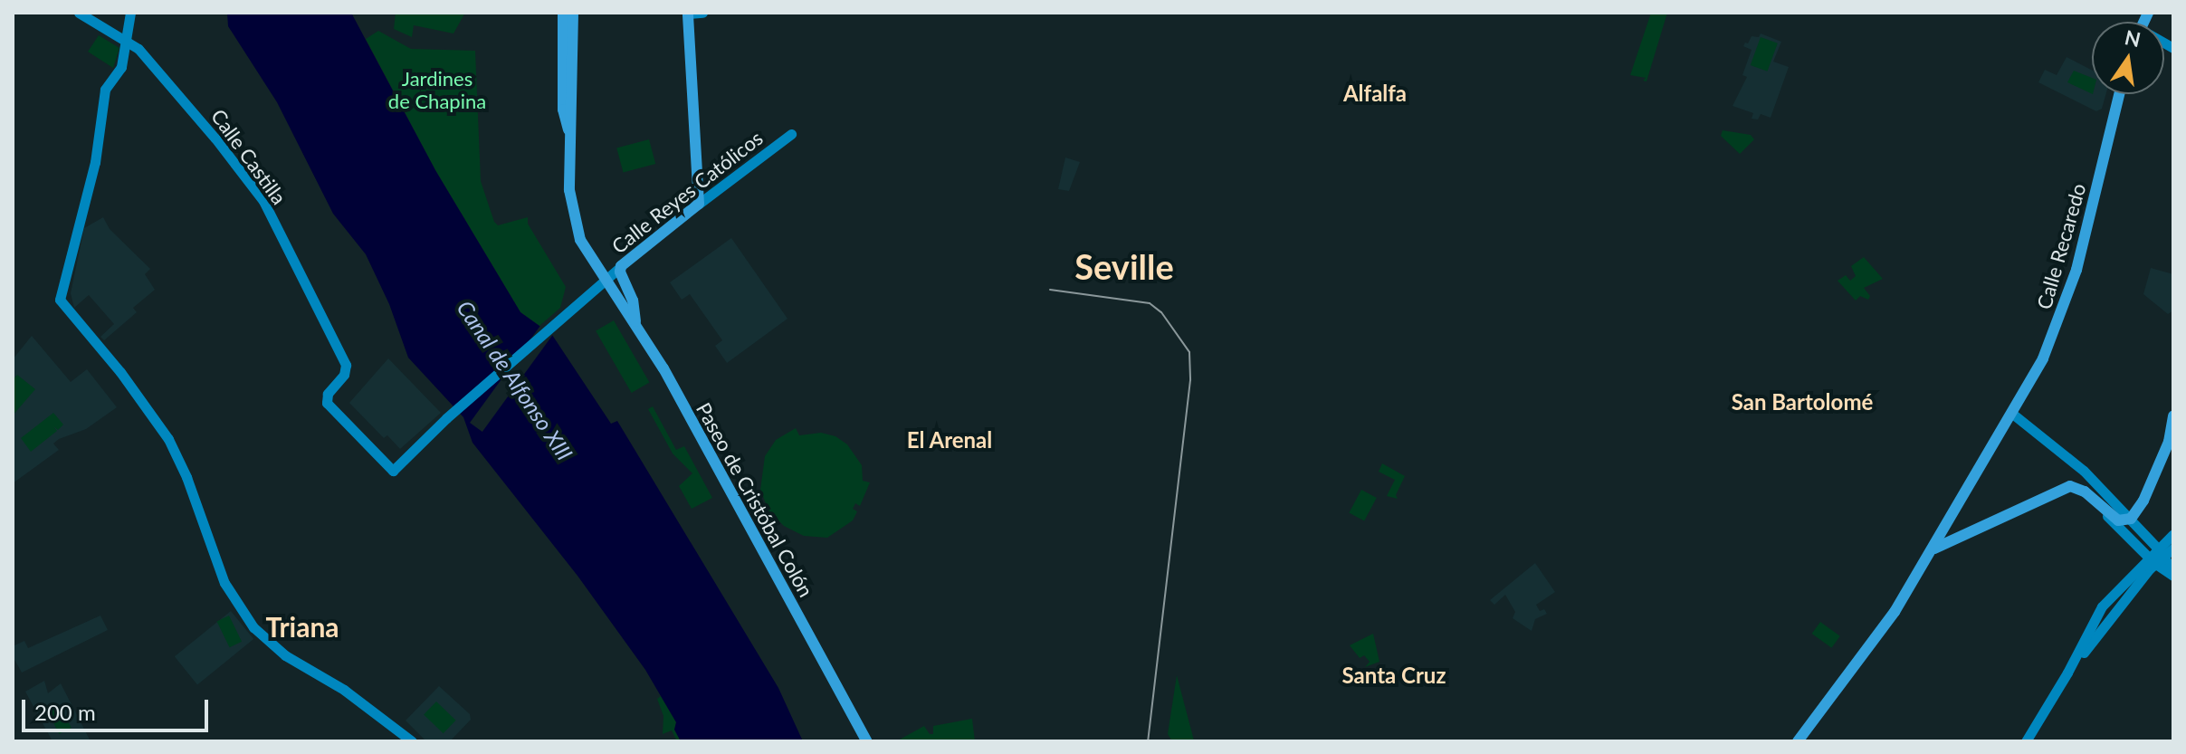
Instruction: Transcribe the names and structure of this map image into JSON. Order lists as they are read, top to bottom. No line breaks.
{"streets":{"main road":["Calle Castilla","Calle Reyes Católicos","Calle Recaredo","Paseo de Cristóbal Colón"]},"crossings":[["Calle Castilla","Calle Reyes Católicos"],["Calle Reyes Católicos","Paseo de Cristóbal Colón"]],"districts":["Alfalfa","Seville","San Bartolomé","El Arenal","Triana","Santa Cruz"],"water":["Canal de Alfonso XIII"],"parks":["Jardines de Chapina"],"scale_bar":"200 m","north":"top"}
